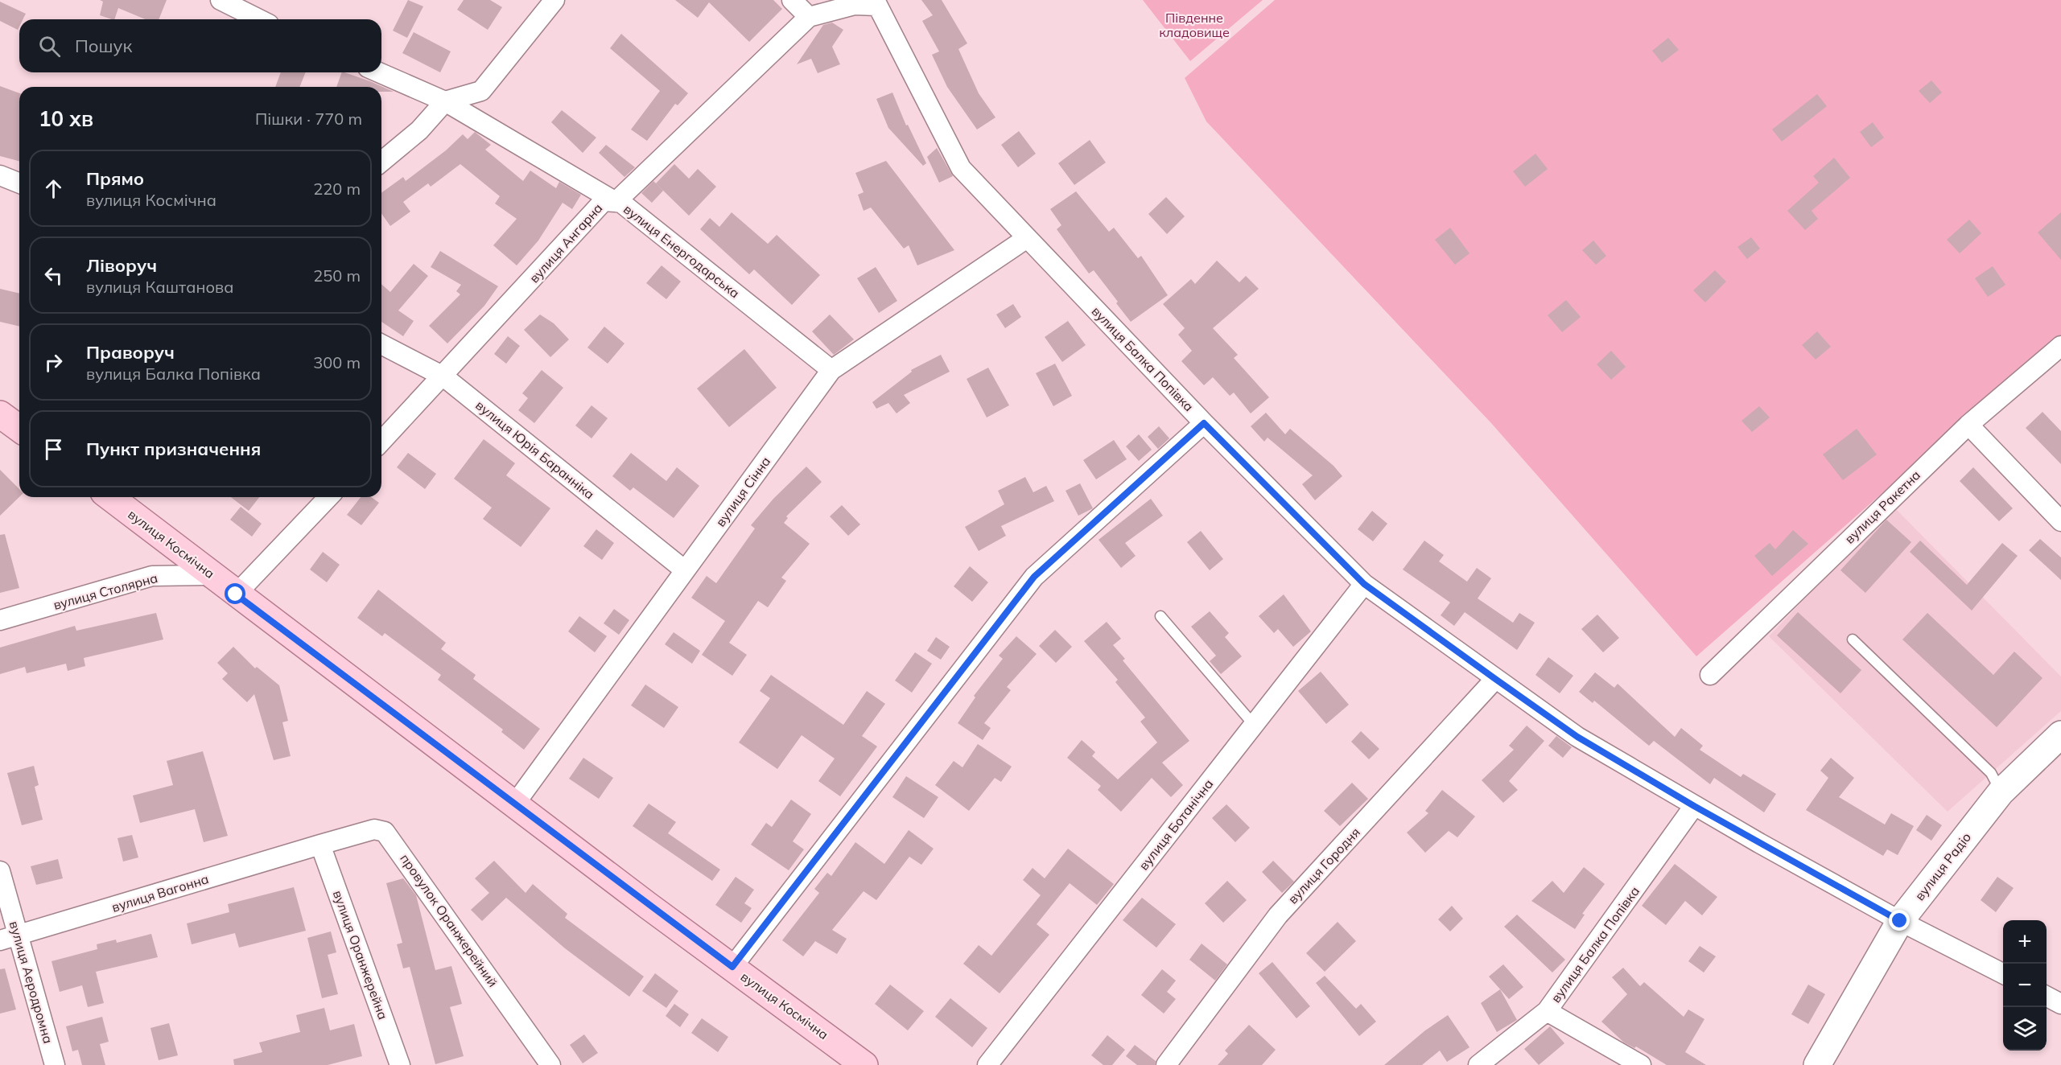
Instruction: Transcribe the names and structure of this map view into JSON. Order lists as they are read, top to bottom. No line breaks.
{"streets":{"main road":["вулиця Космічна"],"street":["вулиця Ангарна","вулиця Енергодарська","вулиця Балка Попівка","вулиця Юрія Баранніка","вулиця Сінна","вулиця Ракетна","вулиця Столярна","вулиця Ботанічна","вулиця Городня","вулиця Радіо","вулиця Вагонна","провулок Оранжерейний","вулиця Оранжерейна","вулиця Аеродромна"]},"crossings":[["вулиця Ангарна","вулиця Енергодарська"],["вулиця Ангарна","вулиця Юрія Баранніка"],["вулиця Енергодарська","вулиця Сінна"],["вулиця Балка Попівка","вулиця Сінна"],["вулиця Балка Попівка","вулиця Ботанічна"],["вулиця Балка Попівка","вулиця Городня"],["вулиця Балка Попівка","вулиця Радіо"],["вулиця Юрія Баранніка","вулиця Сінна"],["вулиця Сінна","вулиця Космічна"],["вулиця Космічна","вулиця Столярна"],["вулиця Вагонна","провулок Оранжерейний"],["вулиця Вагонна","вулиця Оранжерейна"],["вулиця Вагонна","вулиця Аеродромна"],["провулок Оранжерейний","вулиця Оранжерейна"]],"parks":["Південне кладовище"],"page":{"search":"Пошук","heading":["10 хв","Пішки · 770 m"],"list":[["Прямо","вулиця Космічна","220 m"],["Ліворуч","вулиця Каштанова","250 m"],["Праворуч","вулиця Балка Попівка","300 m"],"Пункт призначення"],"map_buttons":["+","−"]}}
